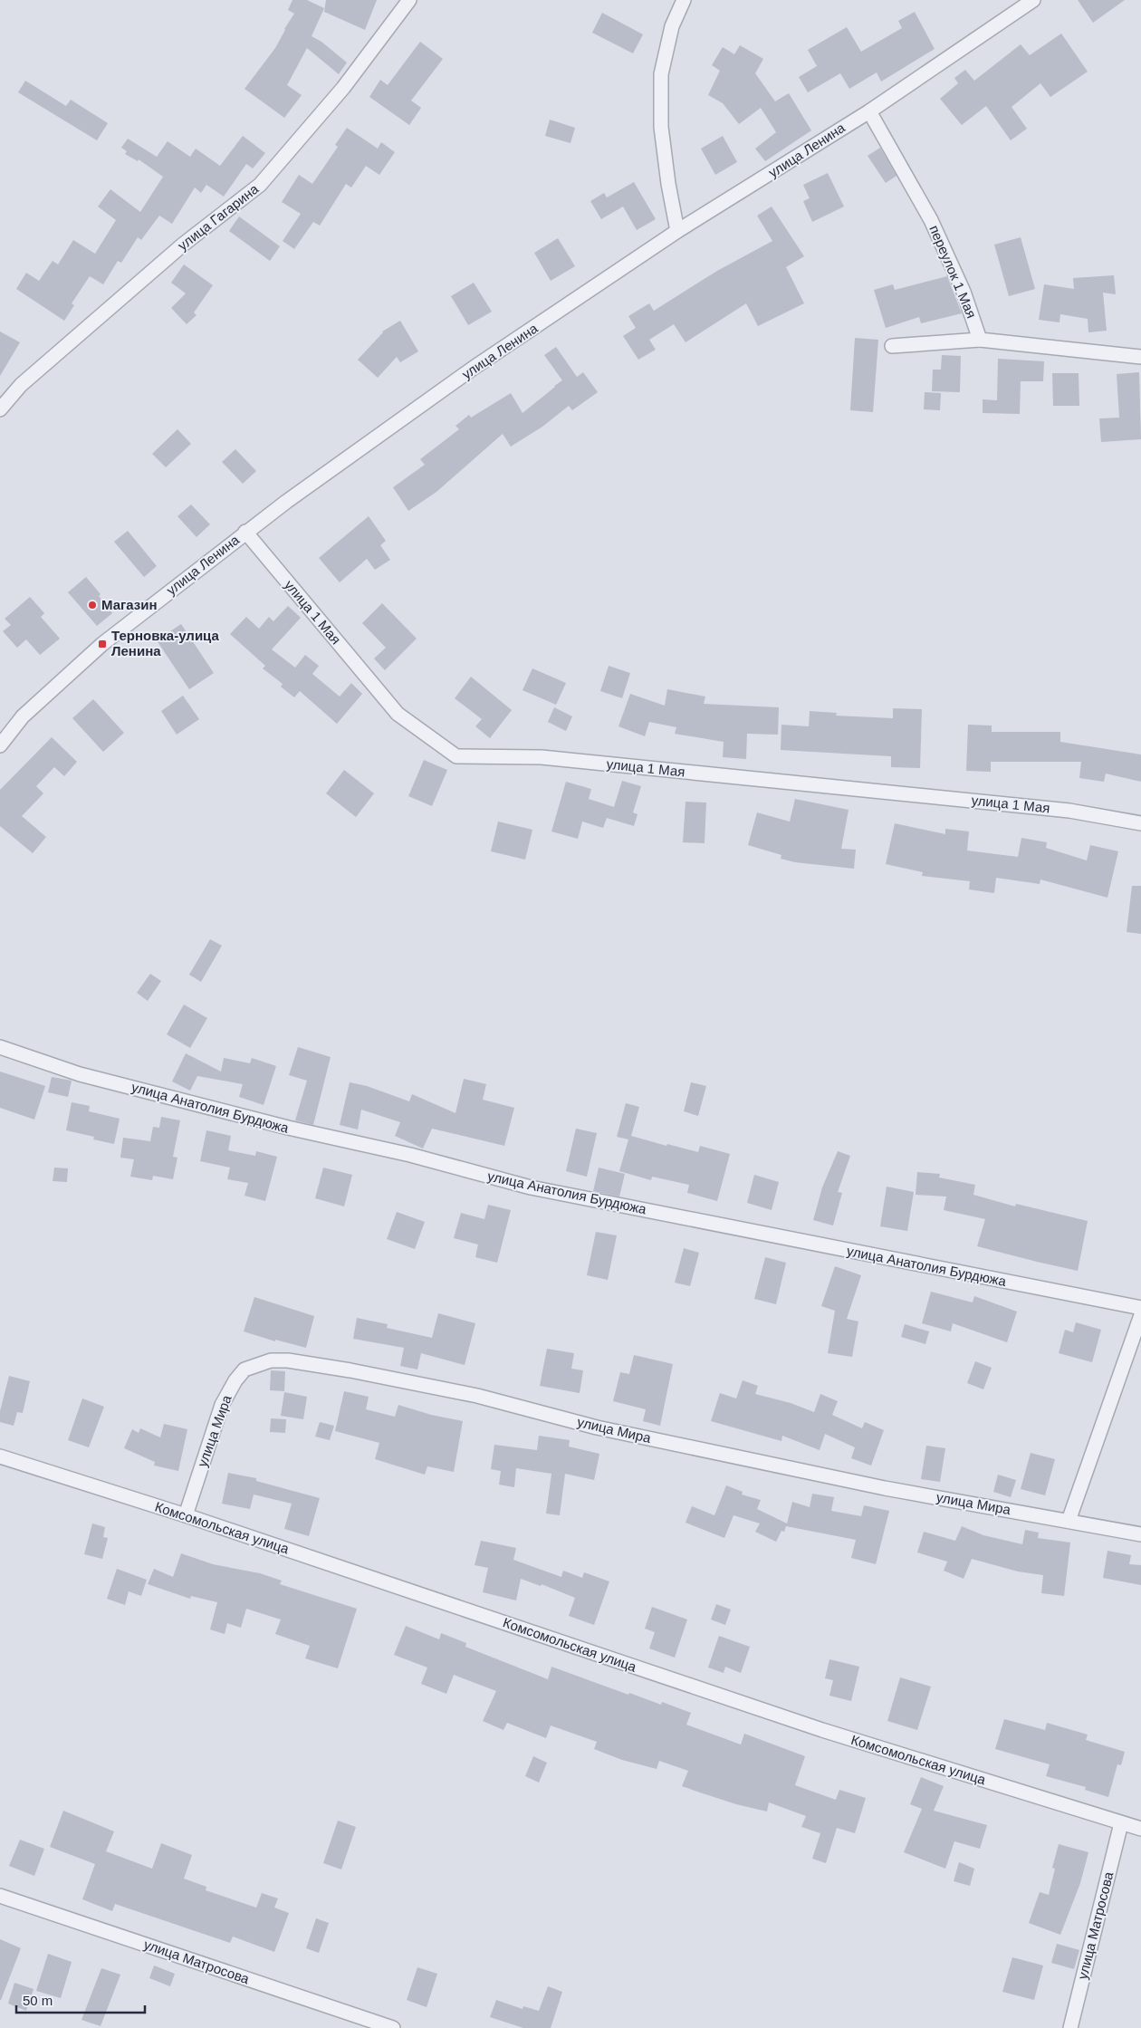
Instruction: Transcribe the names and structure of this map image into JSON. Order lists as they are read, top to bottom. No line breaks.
{"streets":{"street":["улица Ленина","улица Гагарина","переулок 1 Мая","улица 1 Мая","улица Анатолия Бурдюжа","улица Мира","Комсомольская улица","улица Матросова"]},"crossings":[["улица Ленина","переулок 1 Мая"],["улица Ленина","улица 1 Мая"],["улица Мира","Комсомольская улица"],["Комсомольская улица","улица Матросова"]],"places":{"other":["Магазин"],"transit":["Терновка-улица Ленина"]},"scale_bar":"50 m"}
